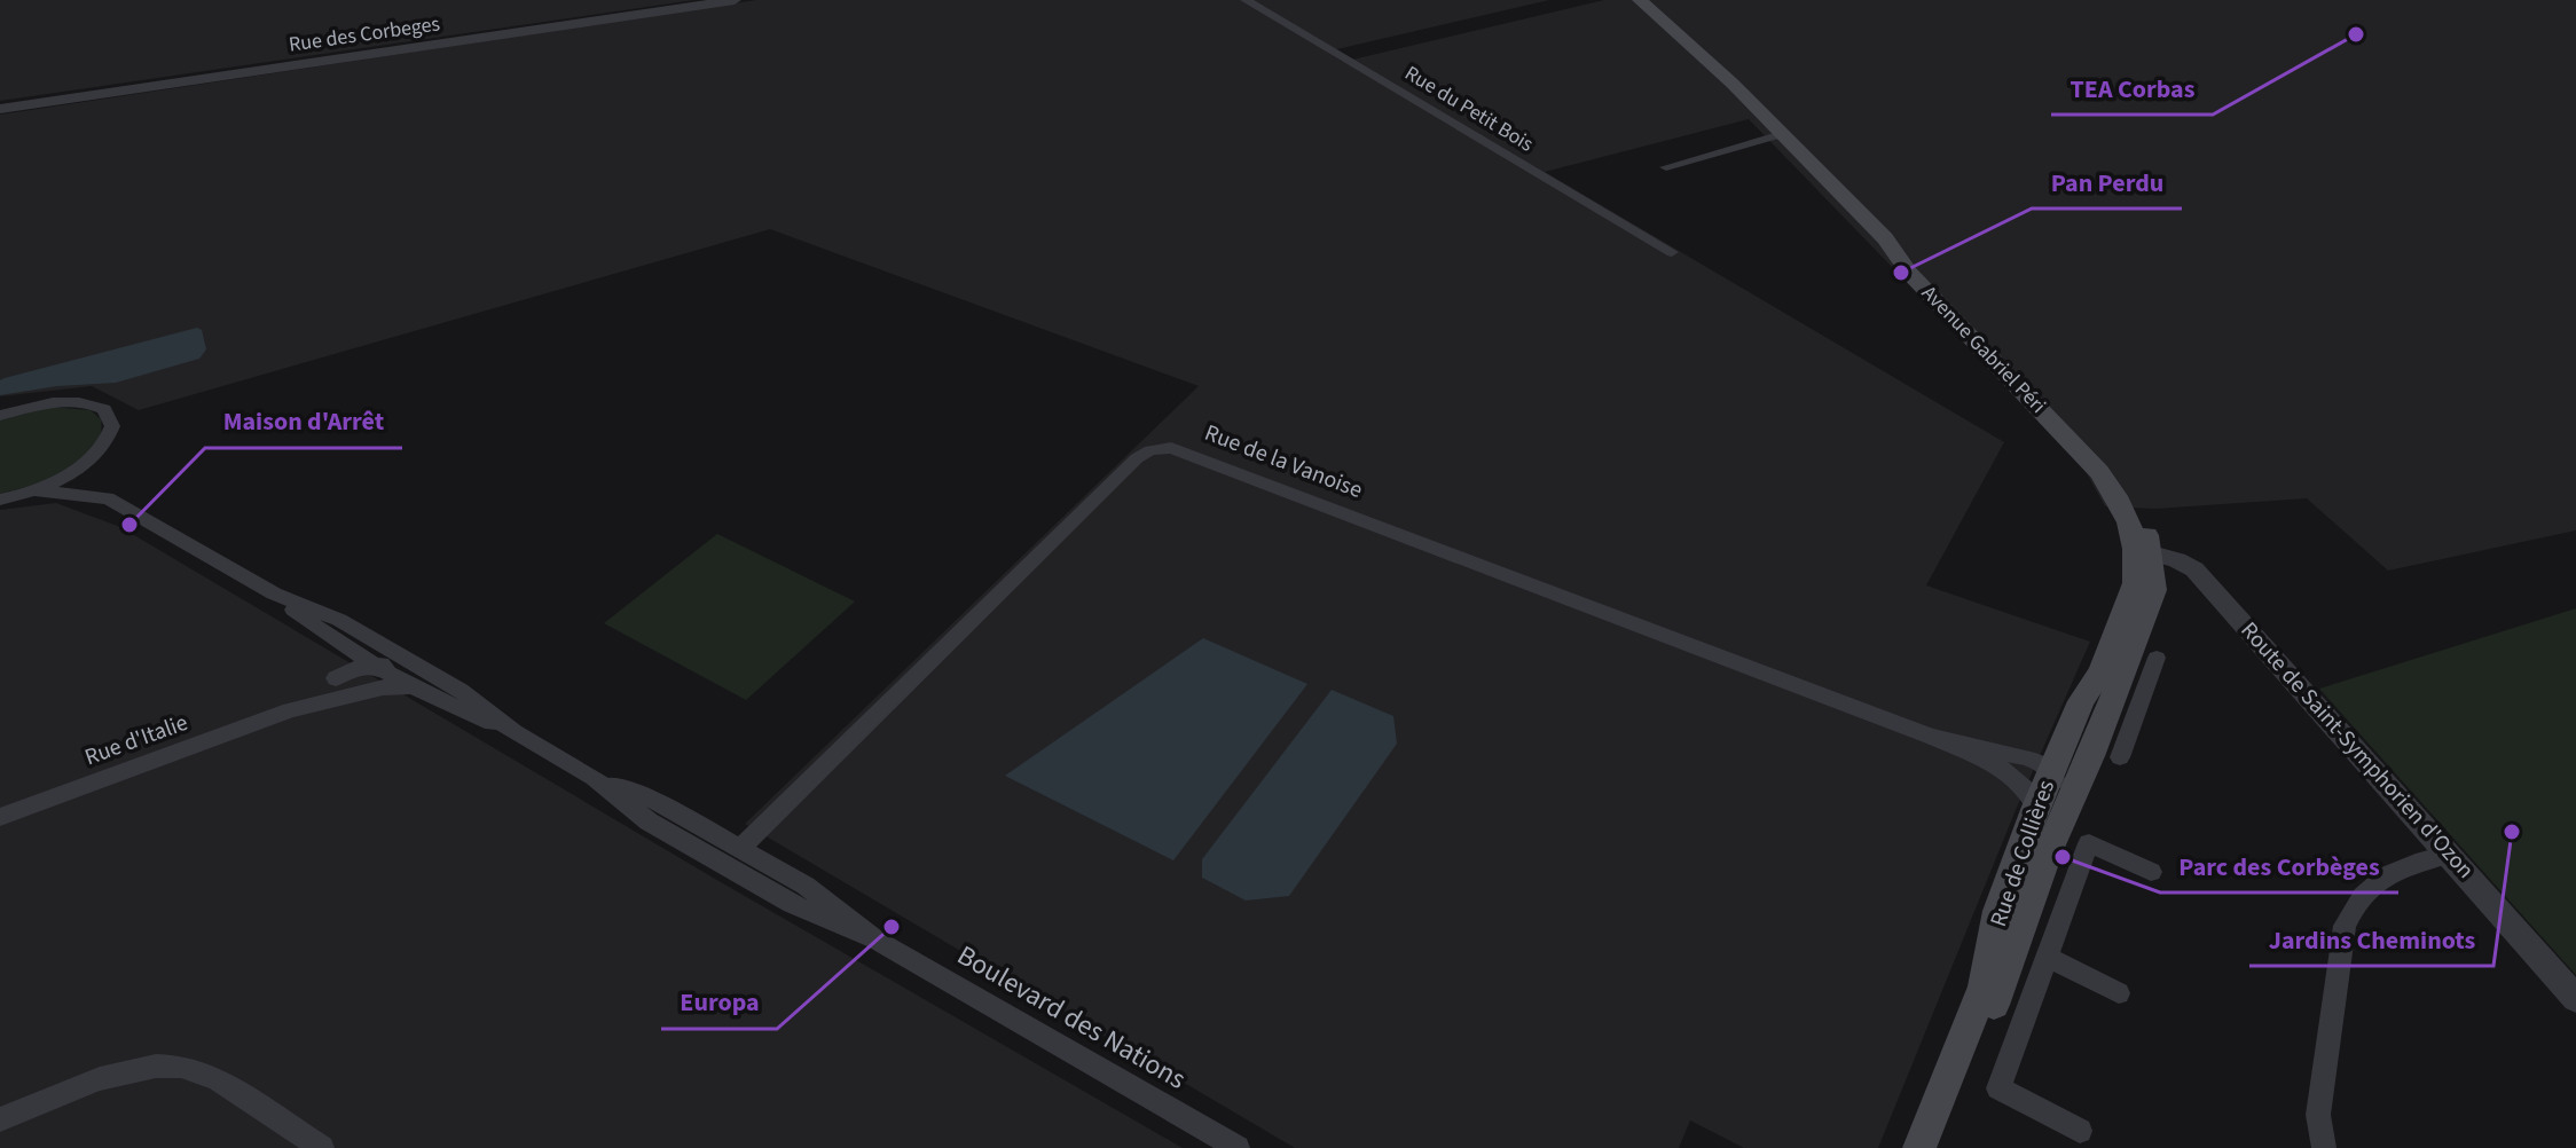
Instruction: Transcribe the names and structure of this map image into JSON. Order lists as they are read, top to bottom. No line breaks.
{"streets":{"main road":["Rue de Collières"],"street":["Rue des Corbeges","Rue du Petit Bois","Rue de la Vanoise","Rue d'Italie","Route de Saint-Symphorien d'Ozon","Boulevard des Nations"]},"crossings":[["Rue de la Vanoise","Rue de Collières"],["Rue de la Vanoise","Boulevard des Nations"],["Rue d'Italie","Boulevard des Nations"],["Route de Saint-Symphorien d'Ozon","Rue de Collières"]],"places":["TEA Corbas","Pan Perdu","Maison d'Arrêt","Jardins Cheminots","Parc des Corbèges","Europa"]}
